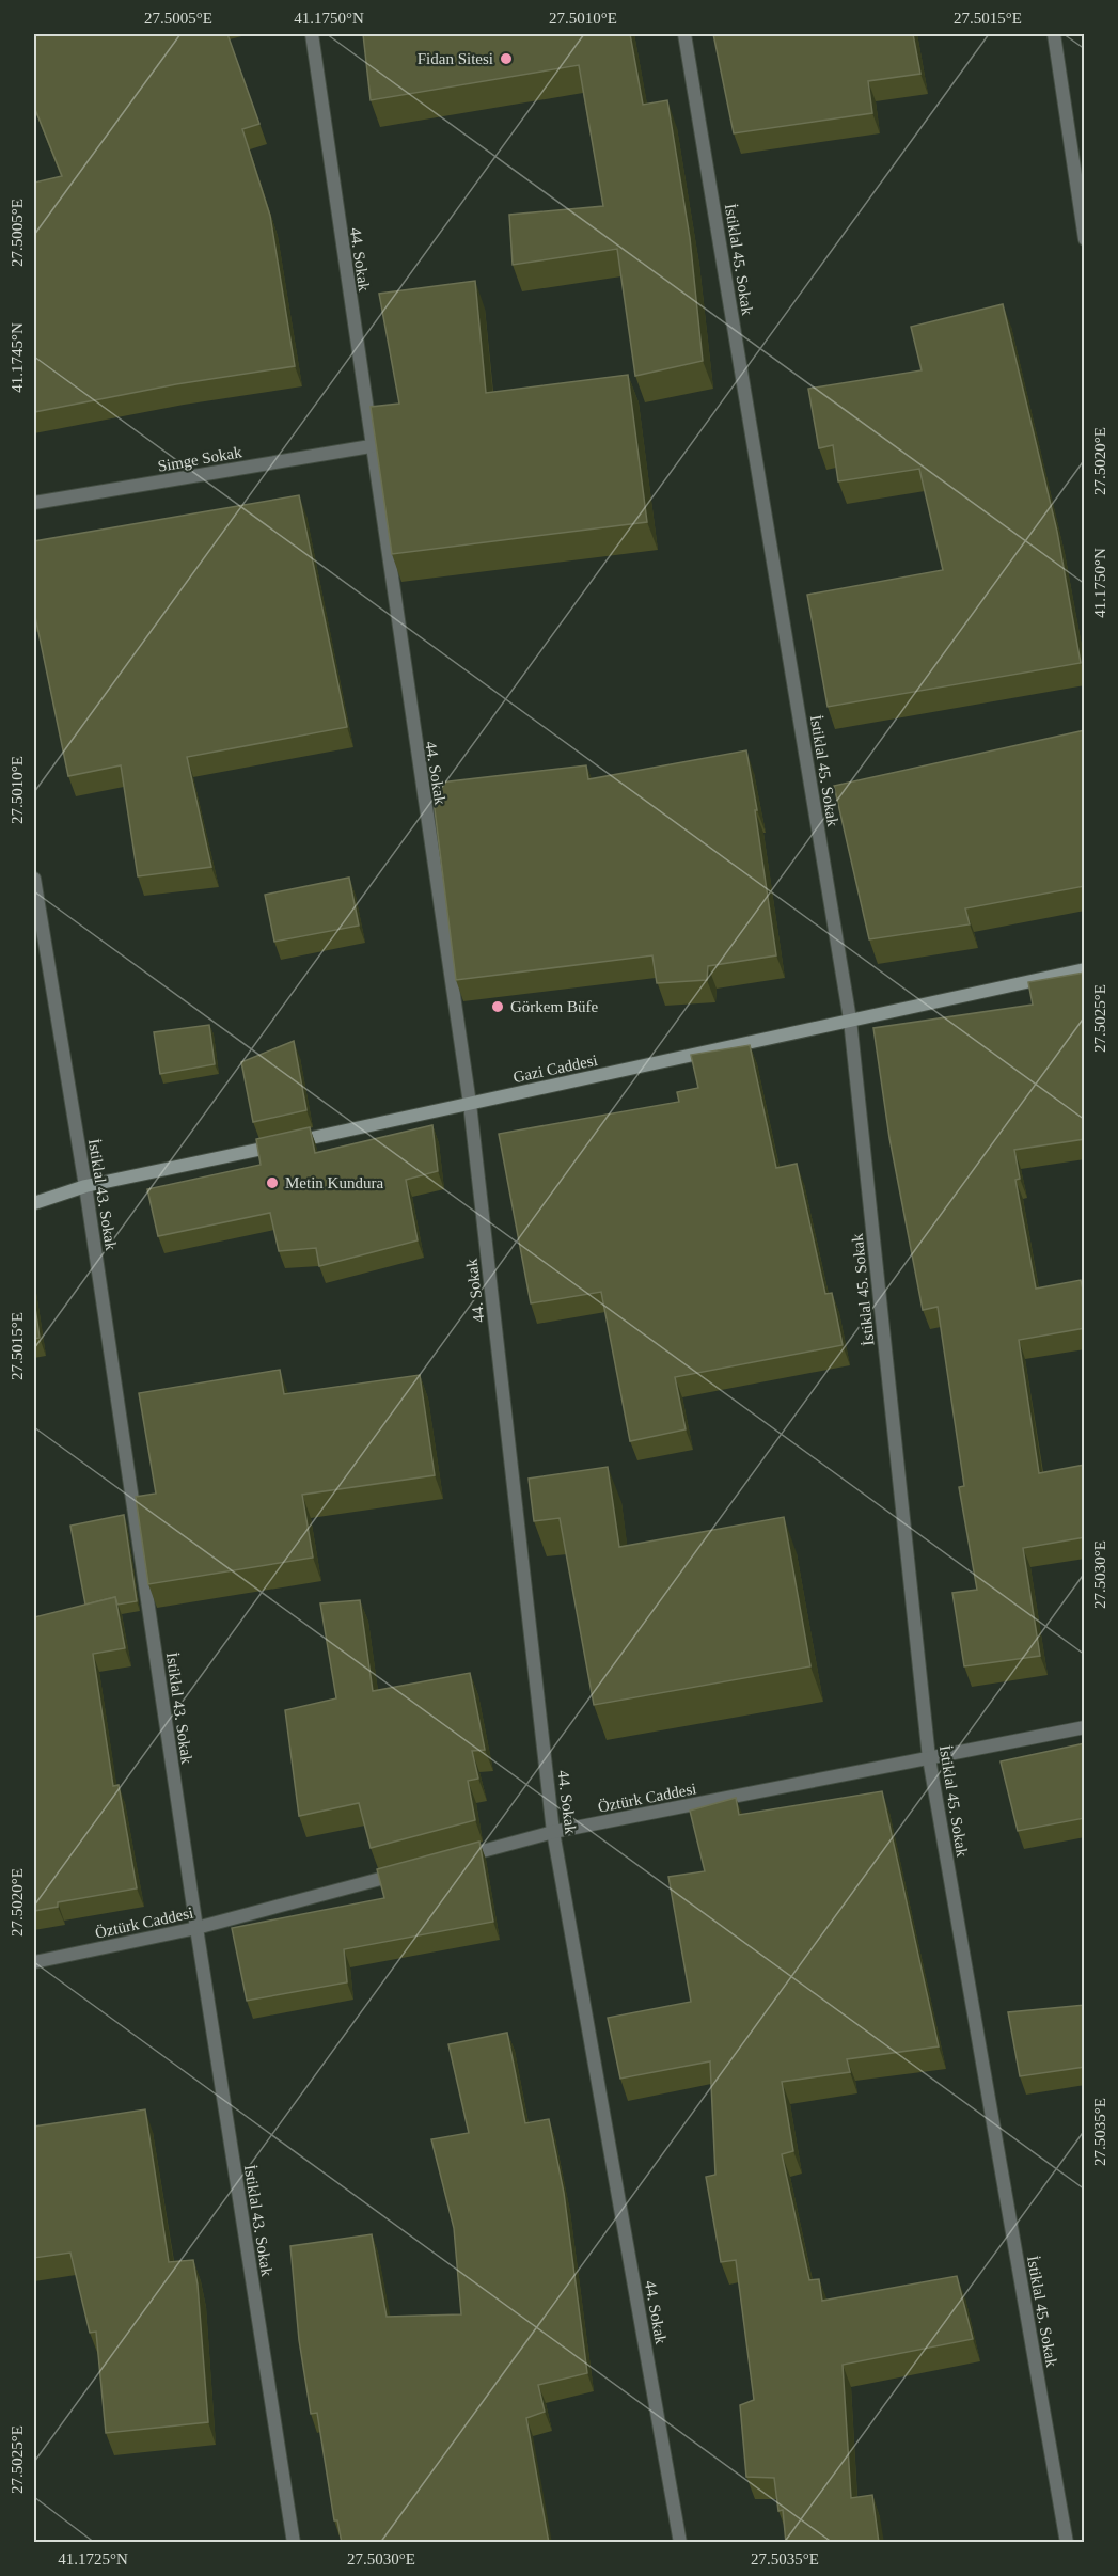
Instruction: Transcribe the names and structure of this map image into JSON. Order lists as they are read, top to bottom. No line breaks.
{"streets":{"street":["44. Sokak","İstiklal 45. Sokak","Simge Sokak","Gazi Caddesi","İstiklal 43. Sokak","Öztürk Caddesi"]},"crossings":[["44. Sokak","Simge Sokak"],["44. Sokak","Gazi Caddesi"],["44. Sokak","Öztürk Caddesi"],["İstiklal 45. Sokak","Gazi Caddesi"],["İstiklal 45. Sokak","Öztürk Caddesi"],["Gazi Caddesi","İstiklal 43. Sokak"],["İstiklal 43. Sokak","Öztürk Caddesi"]],"places":["Fidan Sitesi","Görkem Büfe","Metin Kundura"],"coordinates":["27.5005°E","41.1750°N","27.5010°E","27.5015°E","41.1745°N","27.5020°E","27.5025°E","27.5030°E","27.5035°E","41.1725°N"]}
